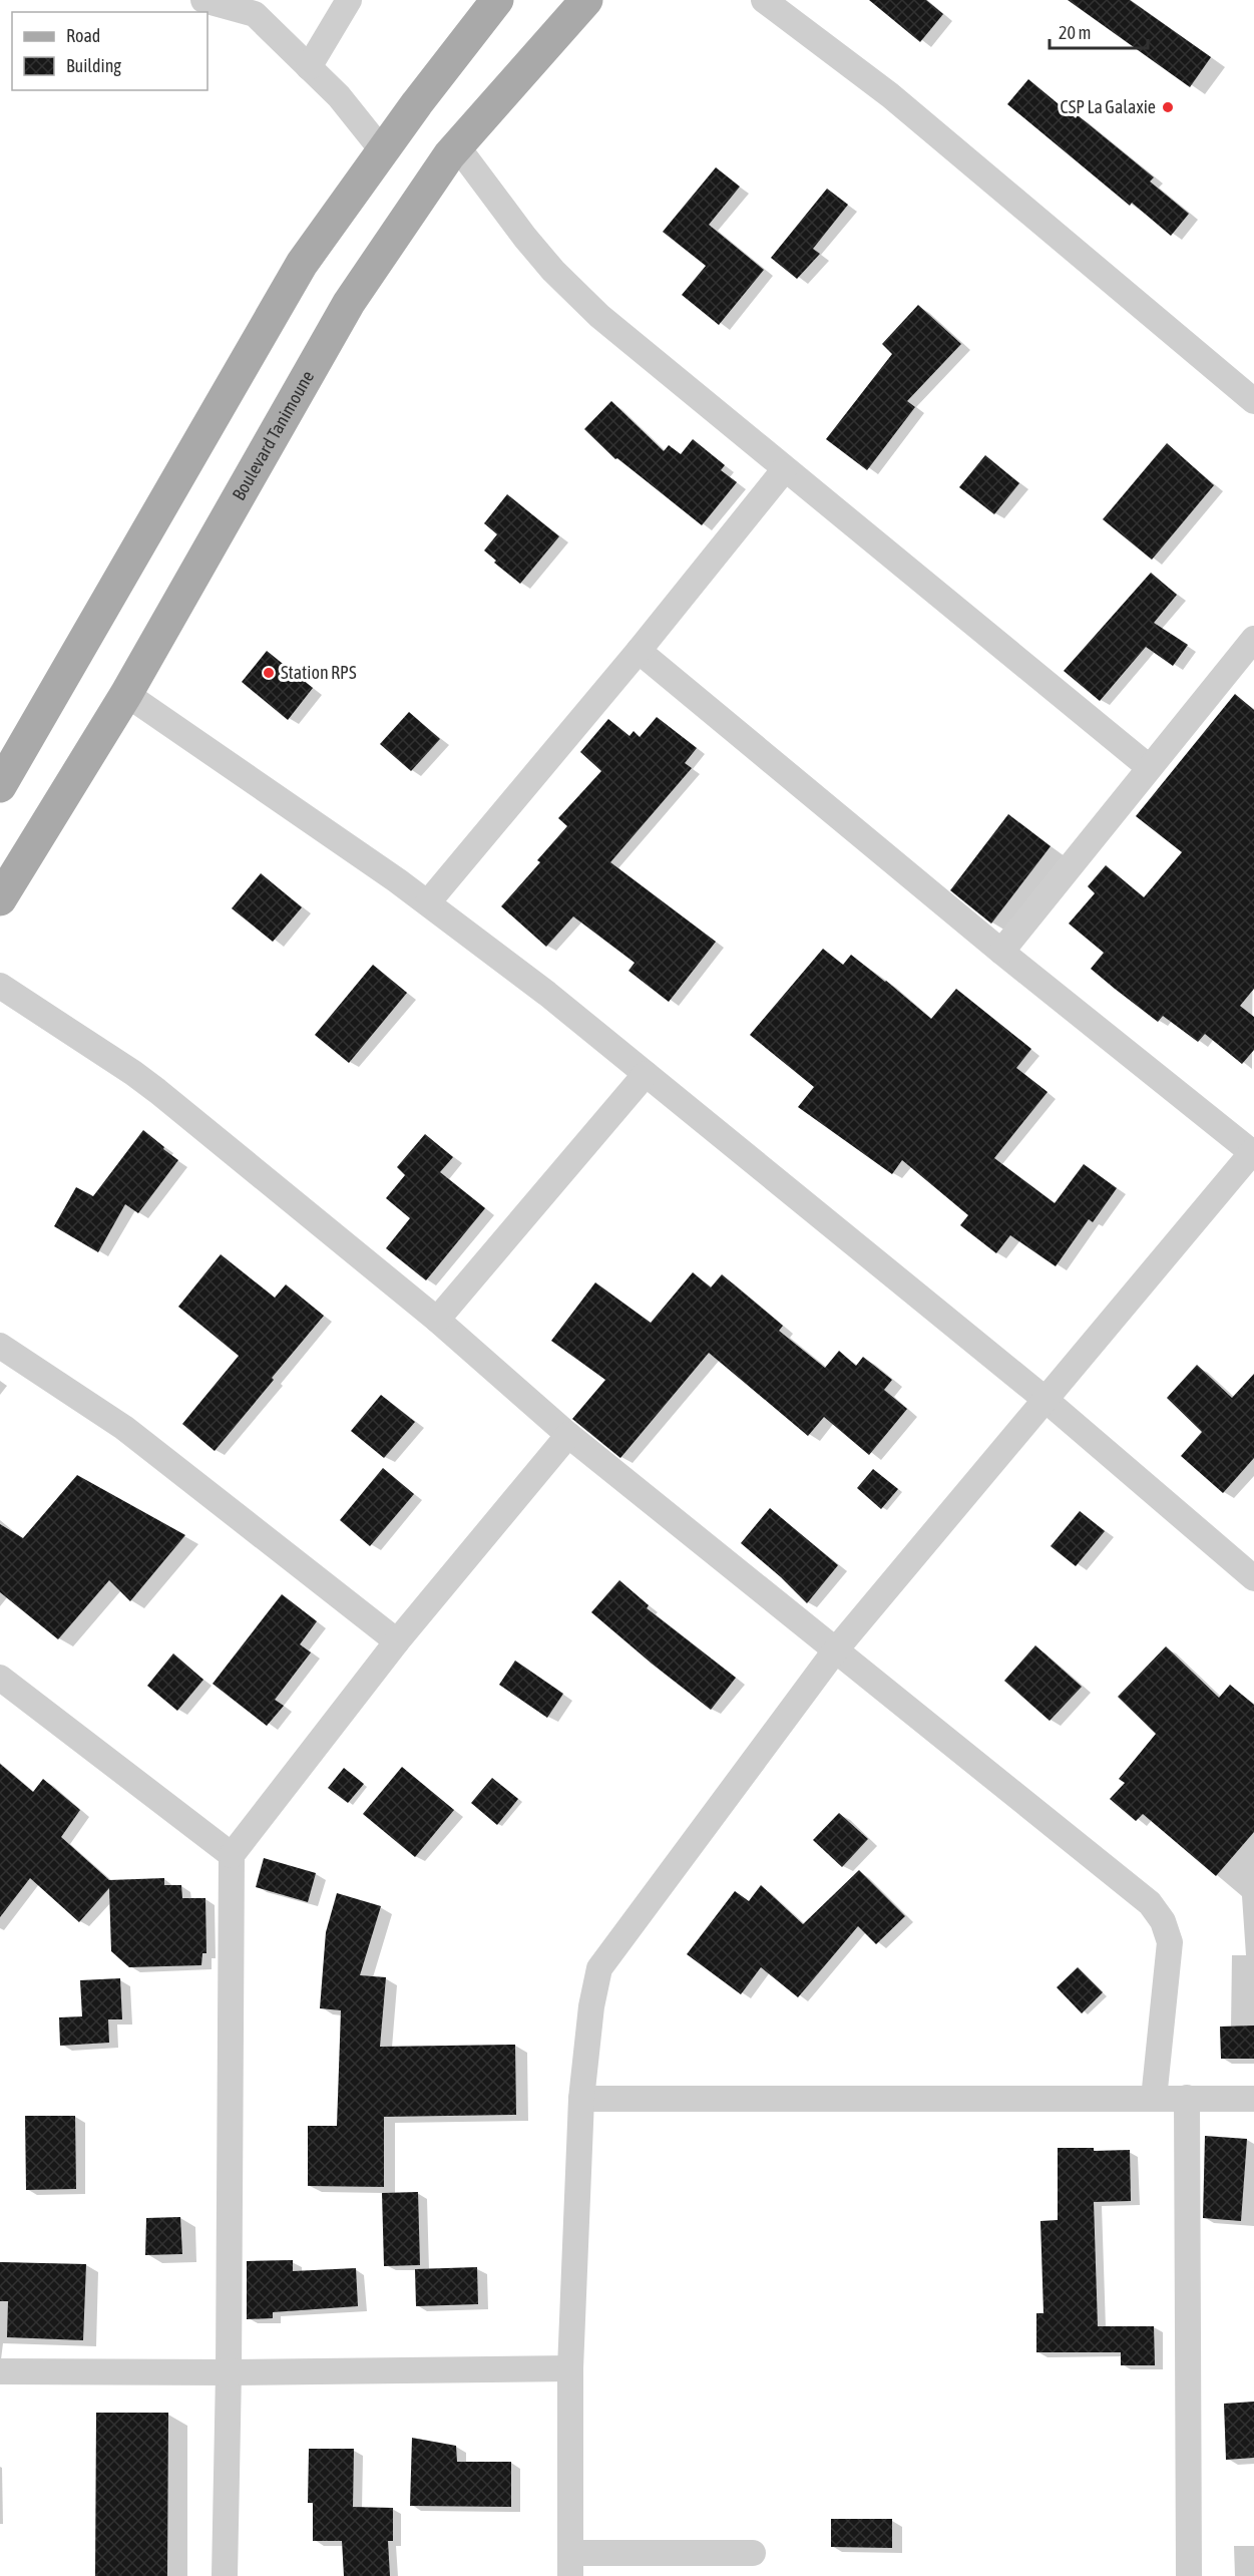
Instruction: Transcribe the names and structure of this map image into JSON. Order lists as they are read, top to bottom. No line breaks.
{"streets":{"main road":["Boulevard Tanimoune"]},"places":["CSP La Galaxie","Station RPS"],"legend":["Road","Building"],"scale_bar":"20 m"}
